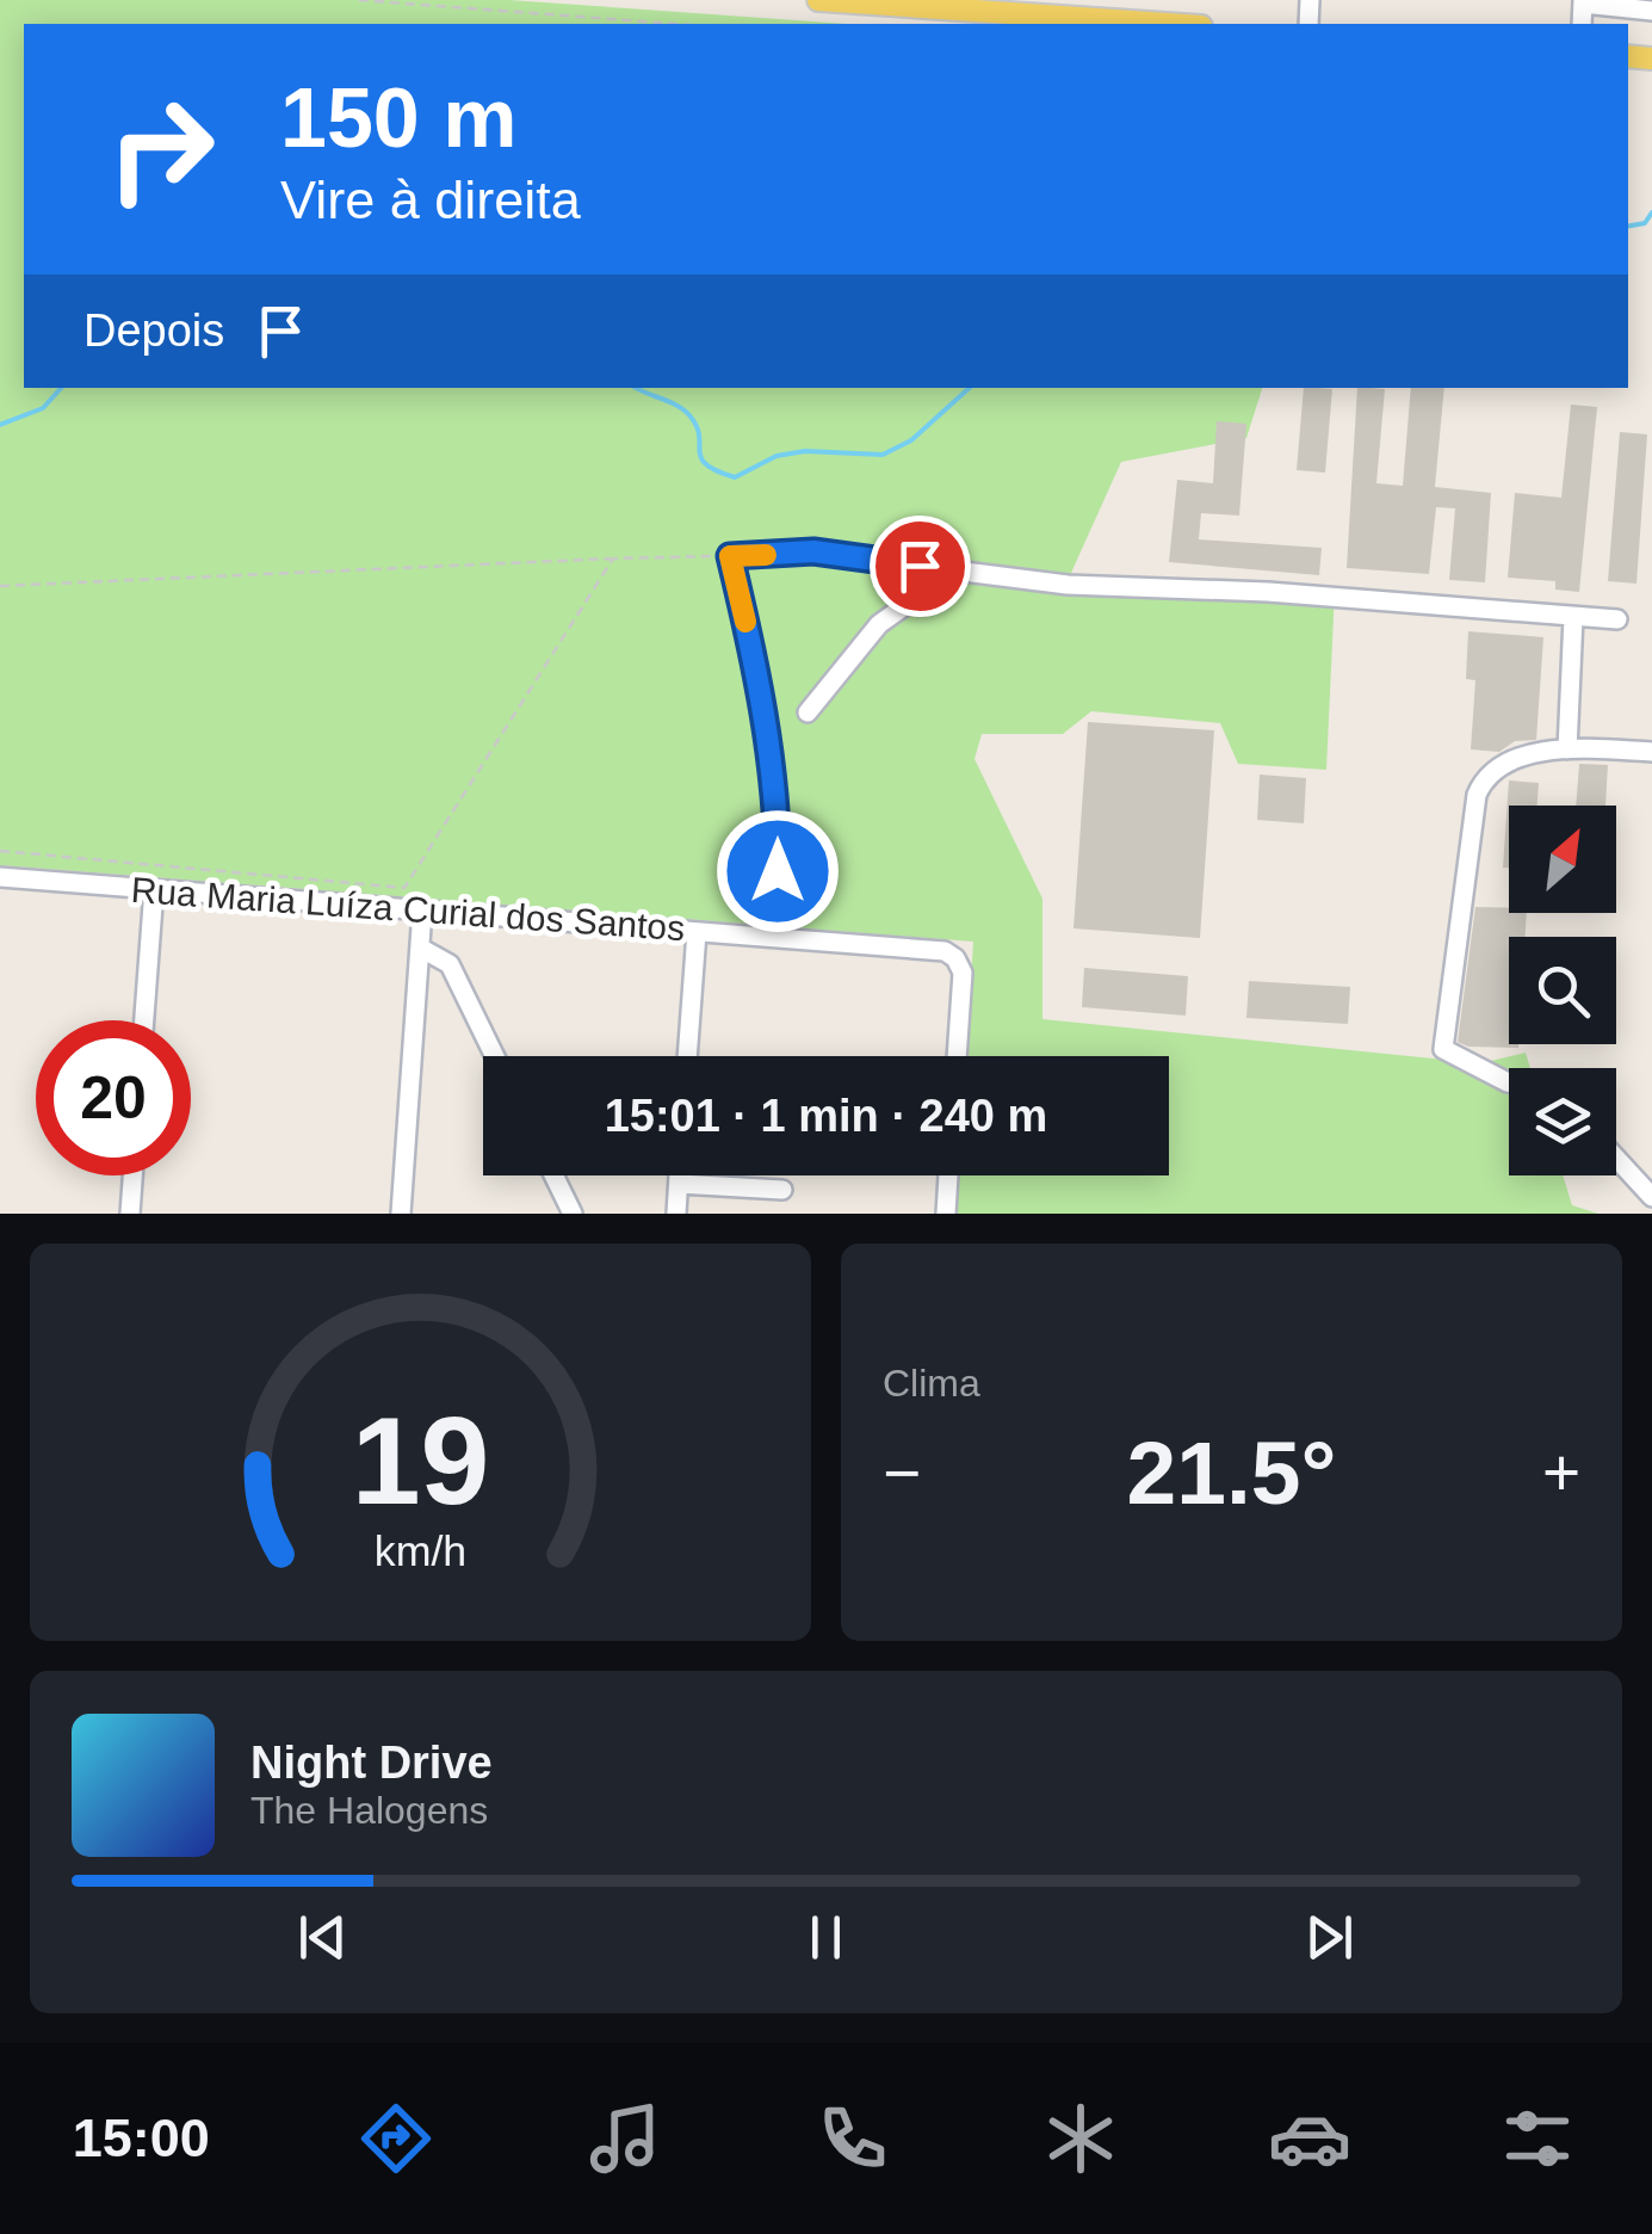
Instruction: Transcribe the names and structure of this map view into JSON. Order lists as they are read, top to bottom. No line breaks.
{"streets":{"street":["Rua Maria Luíza Curial dos Santos"]},"north":"top right","page":{"turn":["150 m","Vire à direita"],"then":"Depois","limit":"20","trip":"15:01 · 1 min · 240 m","tile":"Clima","heat":["−","21.5°","+"],"song":["Night Drive","The Halogens"],"tabs":"15:00","gauge":["19","km/h"]}}
